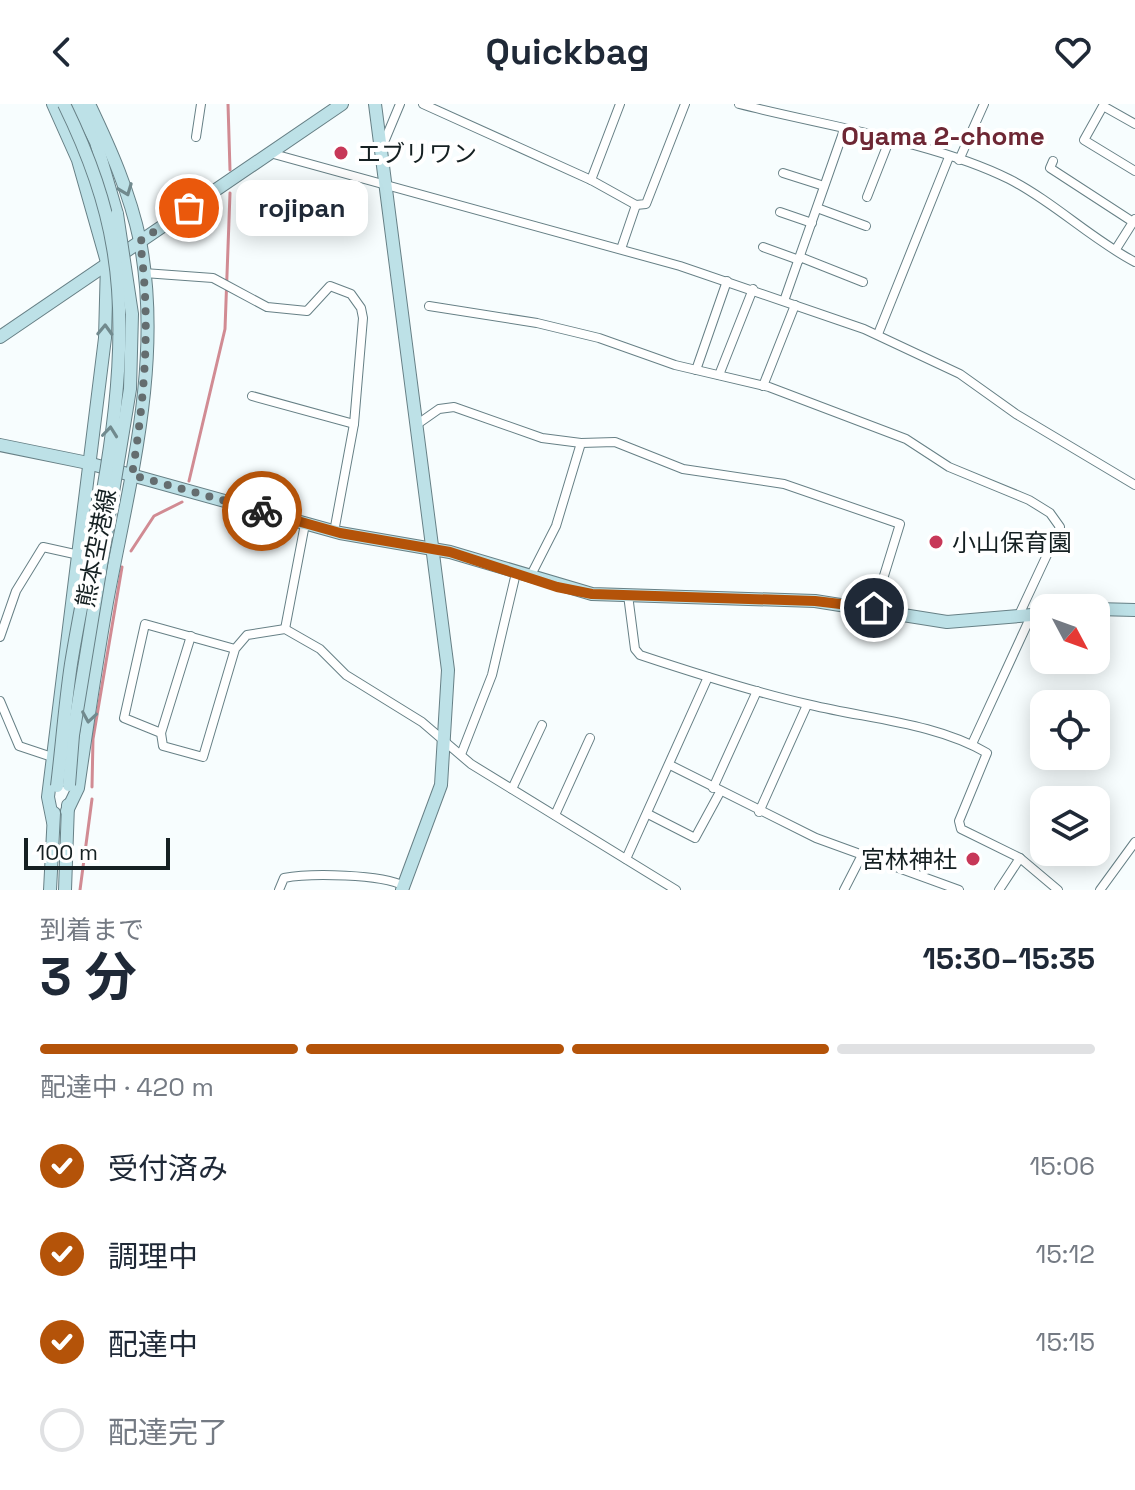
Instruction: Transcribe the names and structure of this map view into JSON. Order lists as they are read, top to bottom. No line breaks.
{"streets":{"main road":["熊本空港線"]},"districts":["Oyama 2-chome"],"places":["エブリワン","rojipan","小山保育園","宮林神社"],"scale_bar":"100 m","north":"bottom right","page":{"header":"Quickbag","bubble":"rojipan","scale":"100 m","heading":["3 分","到着まで","15:30–15:35"],"bar":"配達中 · 420 m","list":[["受付済み","15:06"],["調理中","15:12"],["配達中","15:15"],"配達完了"]}}
